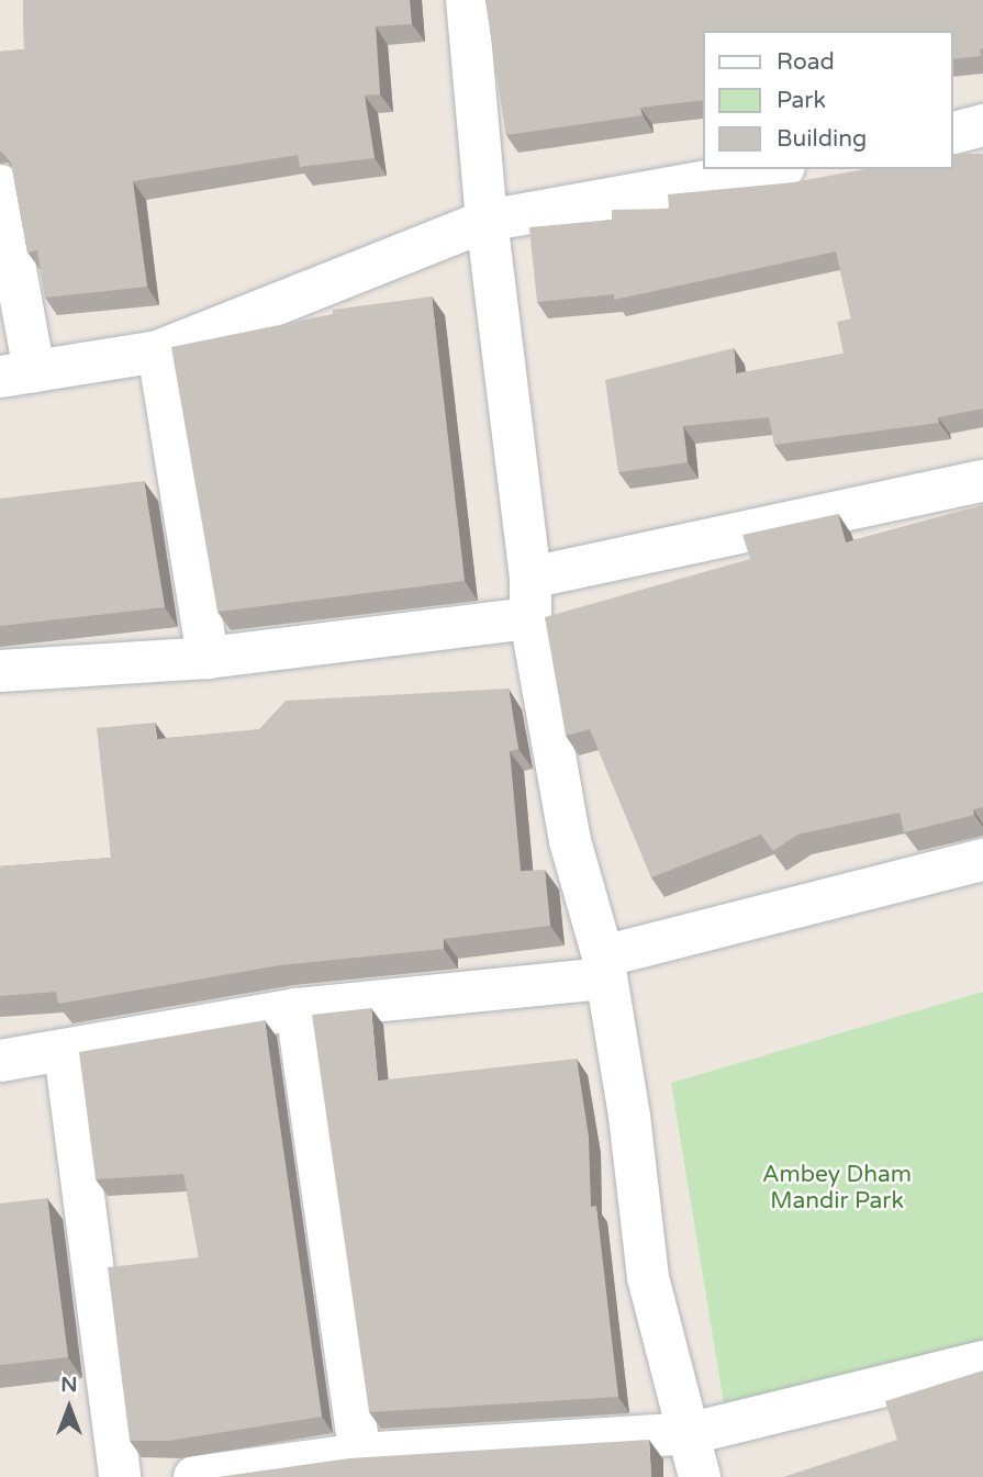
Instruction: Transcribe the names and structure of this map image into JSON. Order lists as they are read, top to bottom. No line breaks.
{"parks":["Ambey Dham Mandir Park"],"legend":["Road","Park","Building"],"north":"top"}
